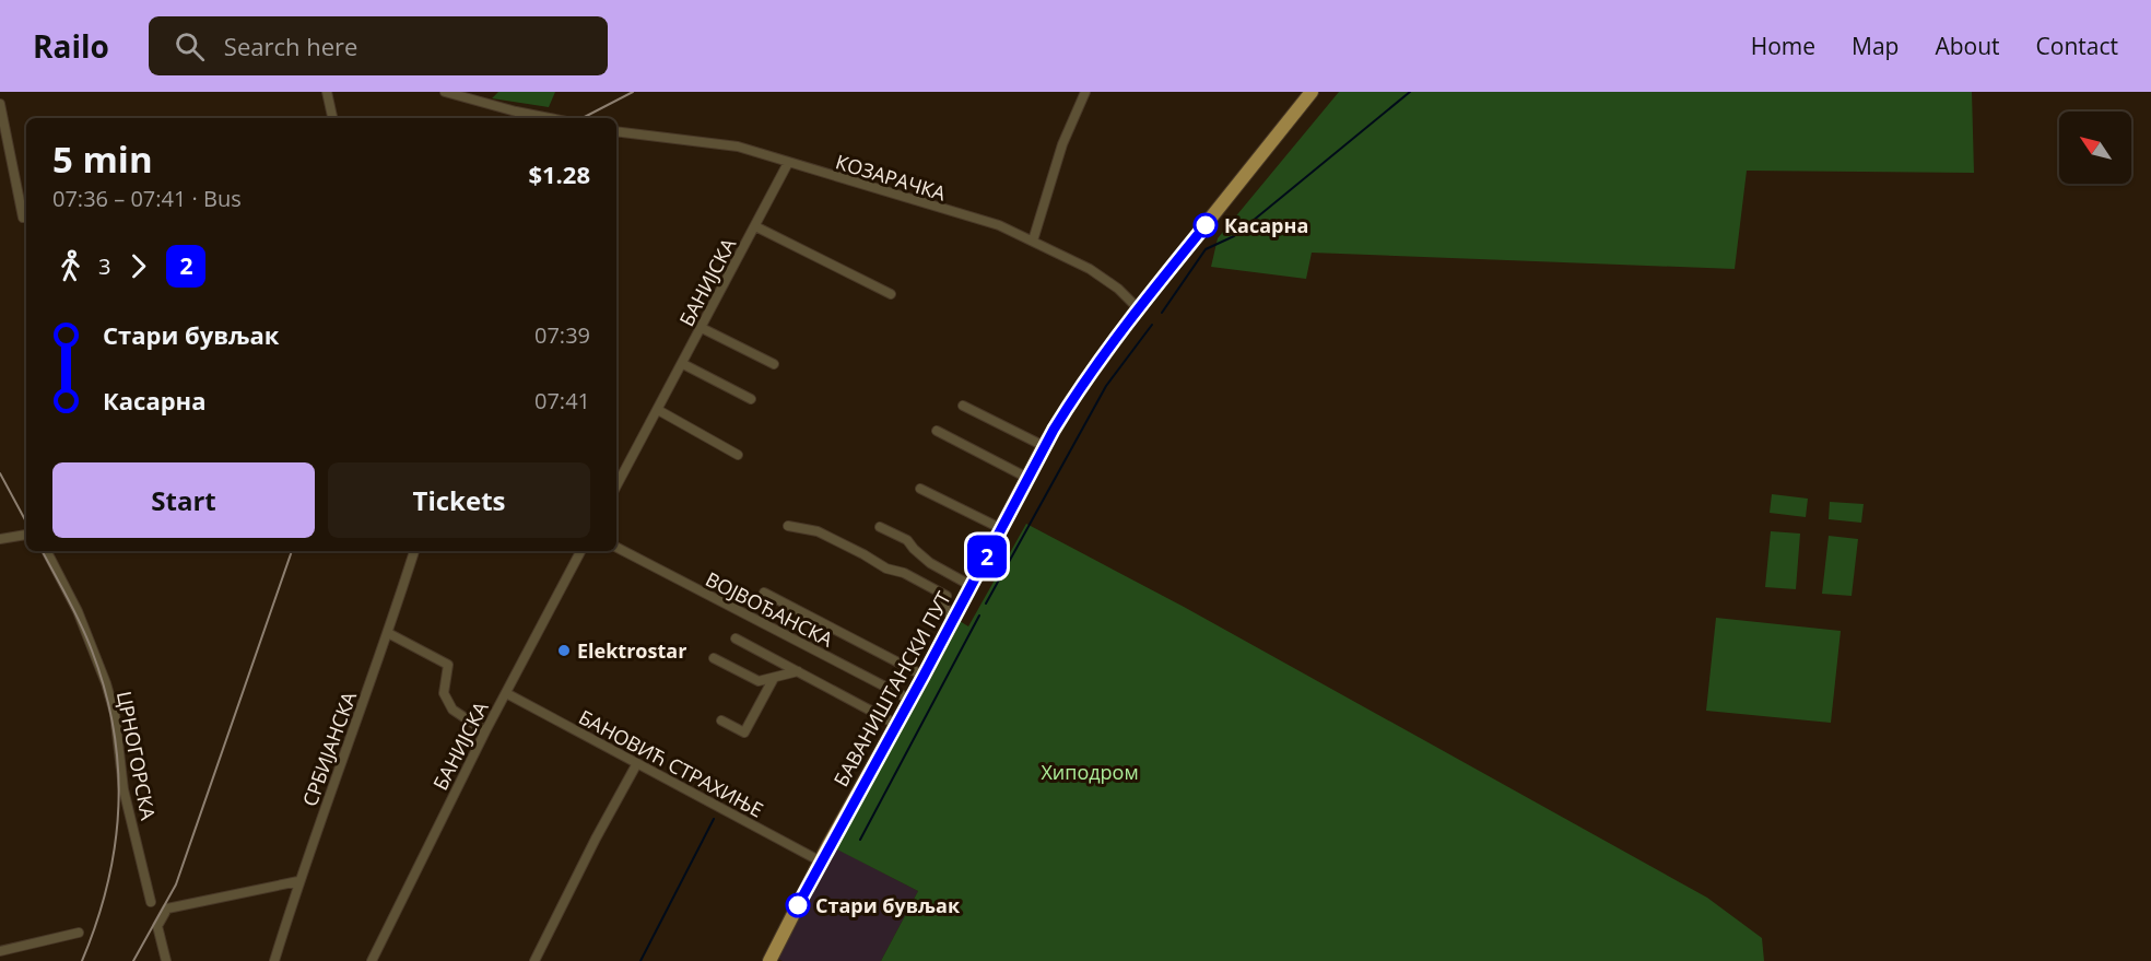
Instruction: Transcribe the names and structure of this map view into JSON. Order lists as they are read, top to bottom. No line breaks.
{"streets":{"main road":["БАВАНИШТАНСКИ ПУТ"],"street":["КОЗАРАЧКА","БАНИЈСКА","ВОЈВОЂАНСКА","СРБИЈАНСКА","ЦРНОГОРСКА","БАНОВИЋ СТРАХИЊЕ"]},"crossings":[["КОЗАРАЧКА","БАНИЈСКА"],["КОЗАРАЧКА","БАВАНИШТАНСКИ ПУТ"],["БАНИЈСКА","БАНОВИЋ СТРАХИЊЕ"],["ВОЈВОЂАНСКА","БАВАНИШТАНСКИ ПУТ"],["БАВАНИШТАНСКИ ПУТ","БАНОВИЋ СТРАХИЊЕ"]],"parks":["Хиподром"],"places":["Касарна","Elektrostar","Стари бувљак"],"lines":["bus line 2"],"north":"top left","page":{"header":"Railo","search":"Search here","nav":["Home","Map","About","Contact"],"on_map":"2","heading":["5 min","07:36 – 07:41 · Bus","$1.28"],"legs":["3","2"],"list":[{"name":"Стари бувљак","value":"07:39"},{"name":"Касарна","value":"07:41"}],"buttons":["Start","Tickets"]}}
